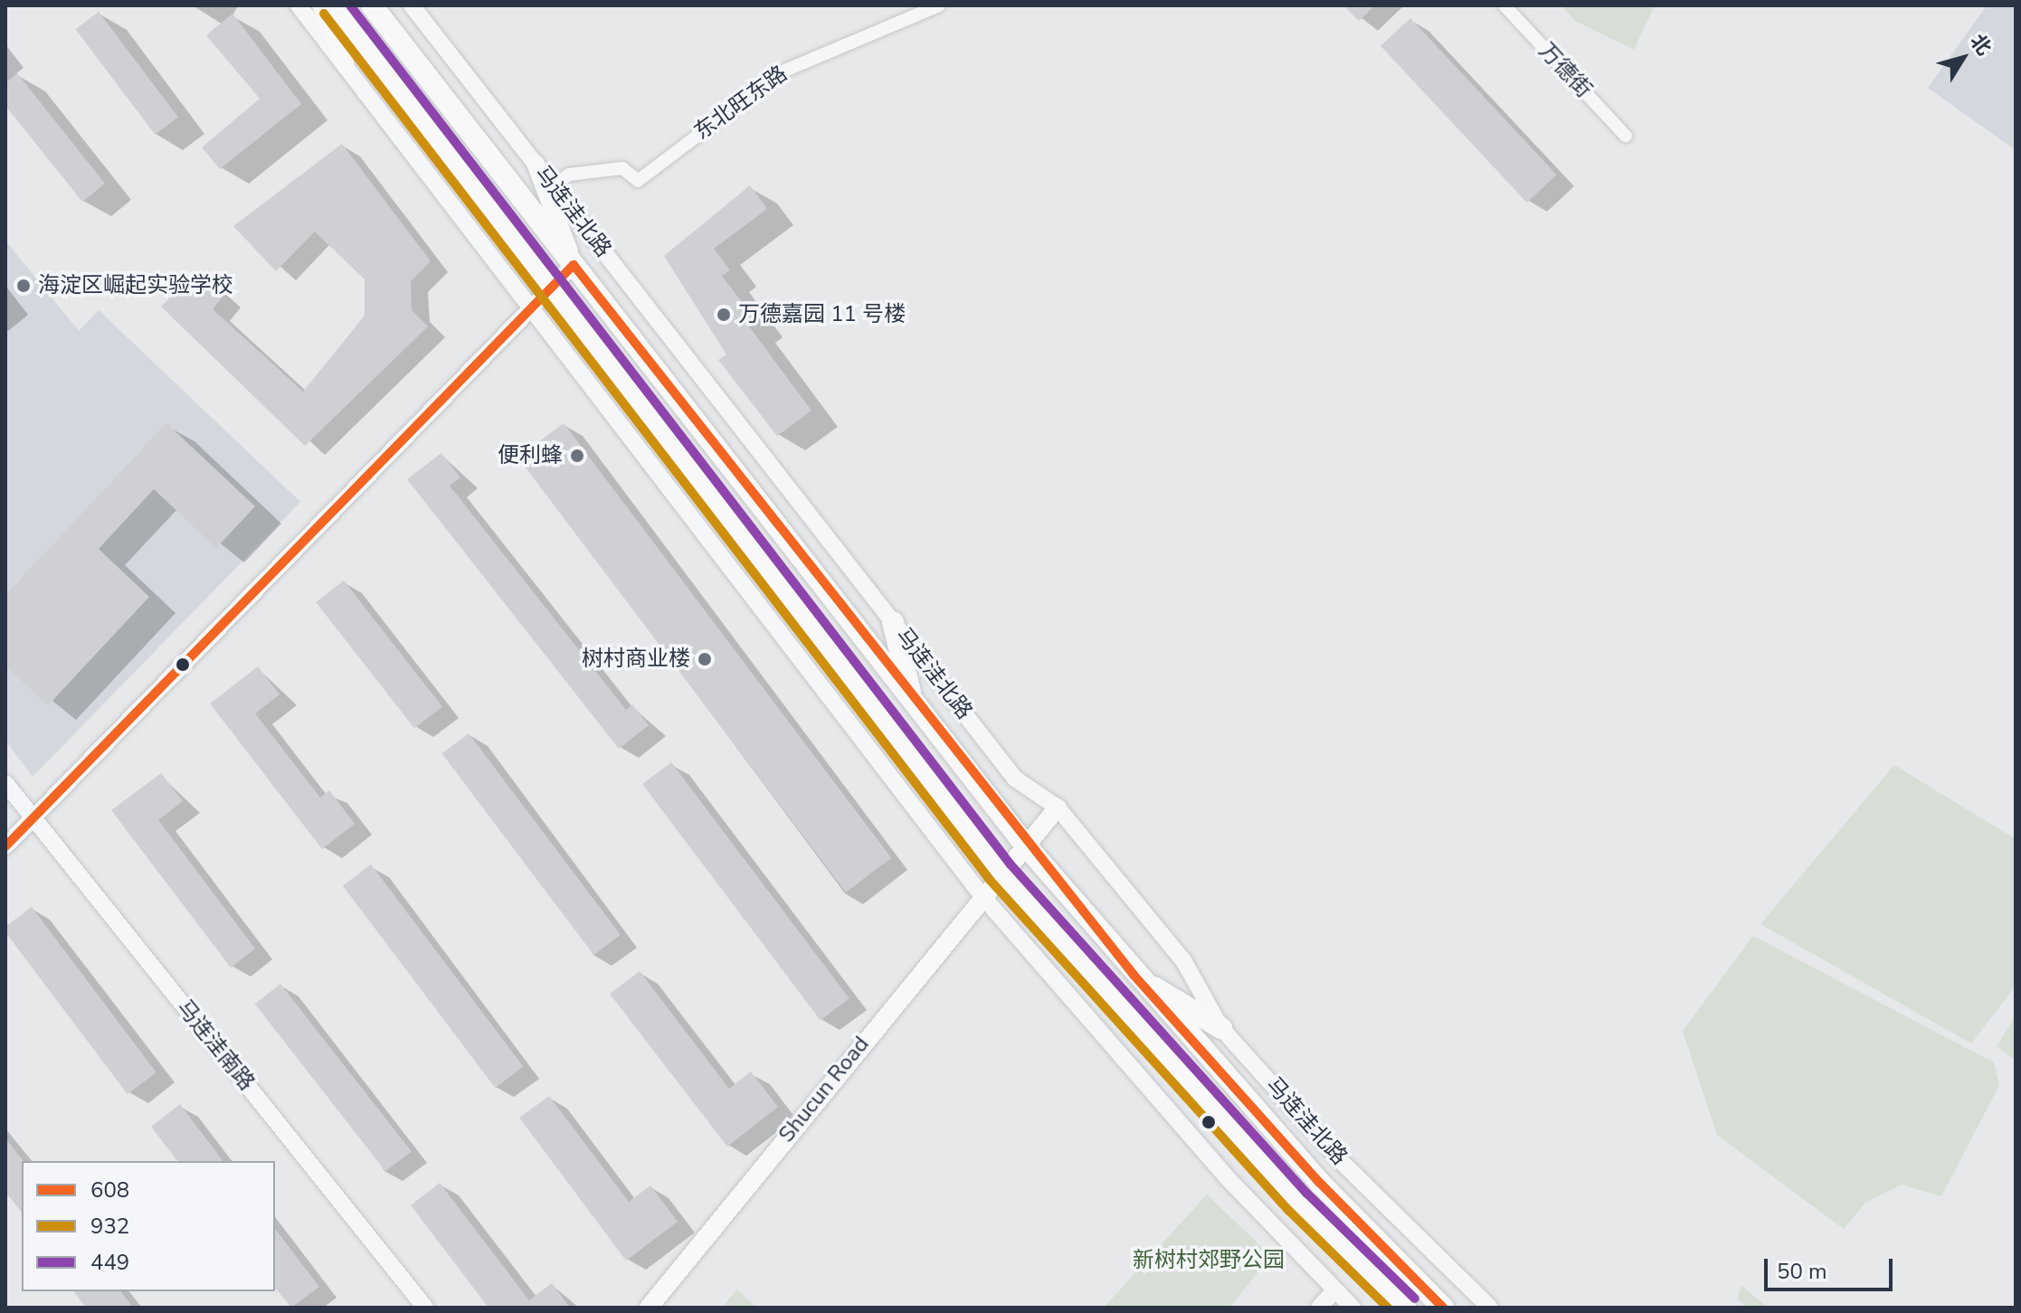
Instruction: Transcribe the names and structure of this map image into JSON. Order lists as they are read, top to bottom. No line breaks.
{"streets":{"main road":["Shucun Road"],"street":["万德街","东北旺东路","马连洼北路","马连洼南路"]},"crossings":[["东北旺东路","马连洼北路"],["马连洼北路","Shucun Road"]],"parks":["新树村郊野公园"],"places":["海淀区崛起实验学校","万德嘉园 11 号楼","便利蜂","树村商业楼"],"lines":["transit line 449","transit line 932","transit line 608"],"legend":["608","932","449"],"scale_bar":"50 m","north":"top right"}
